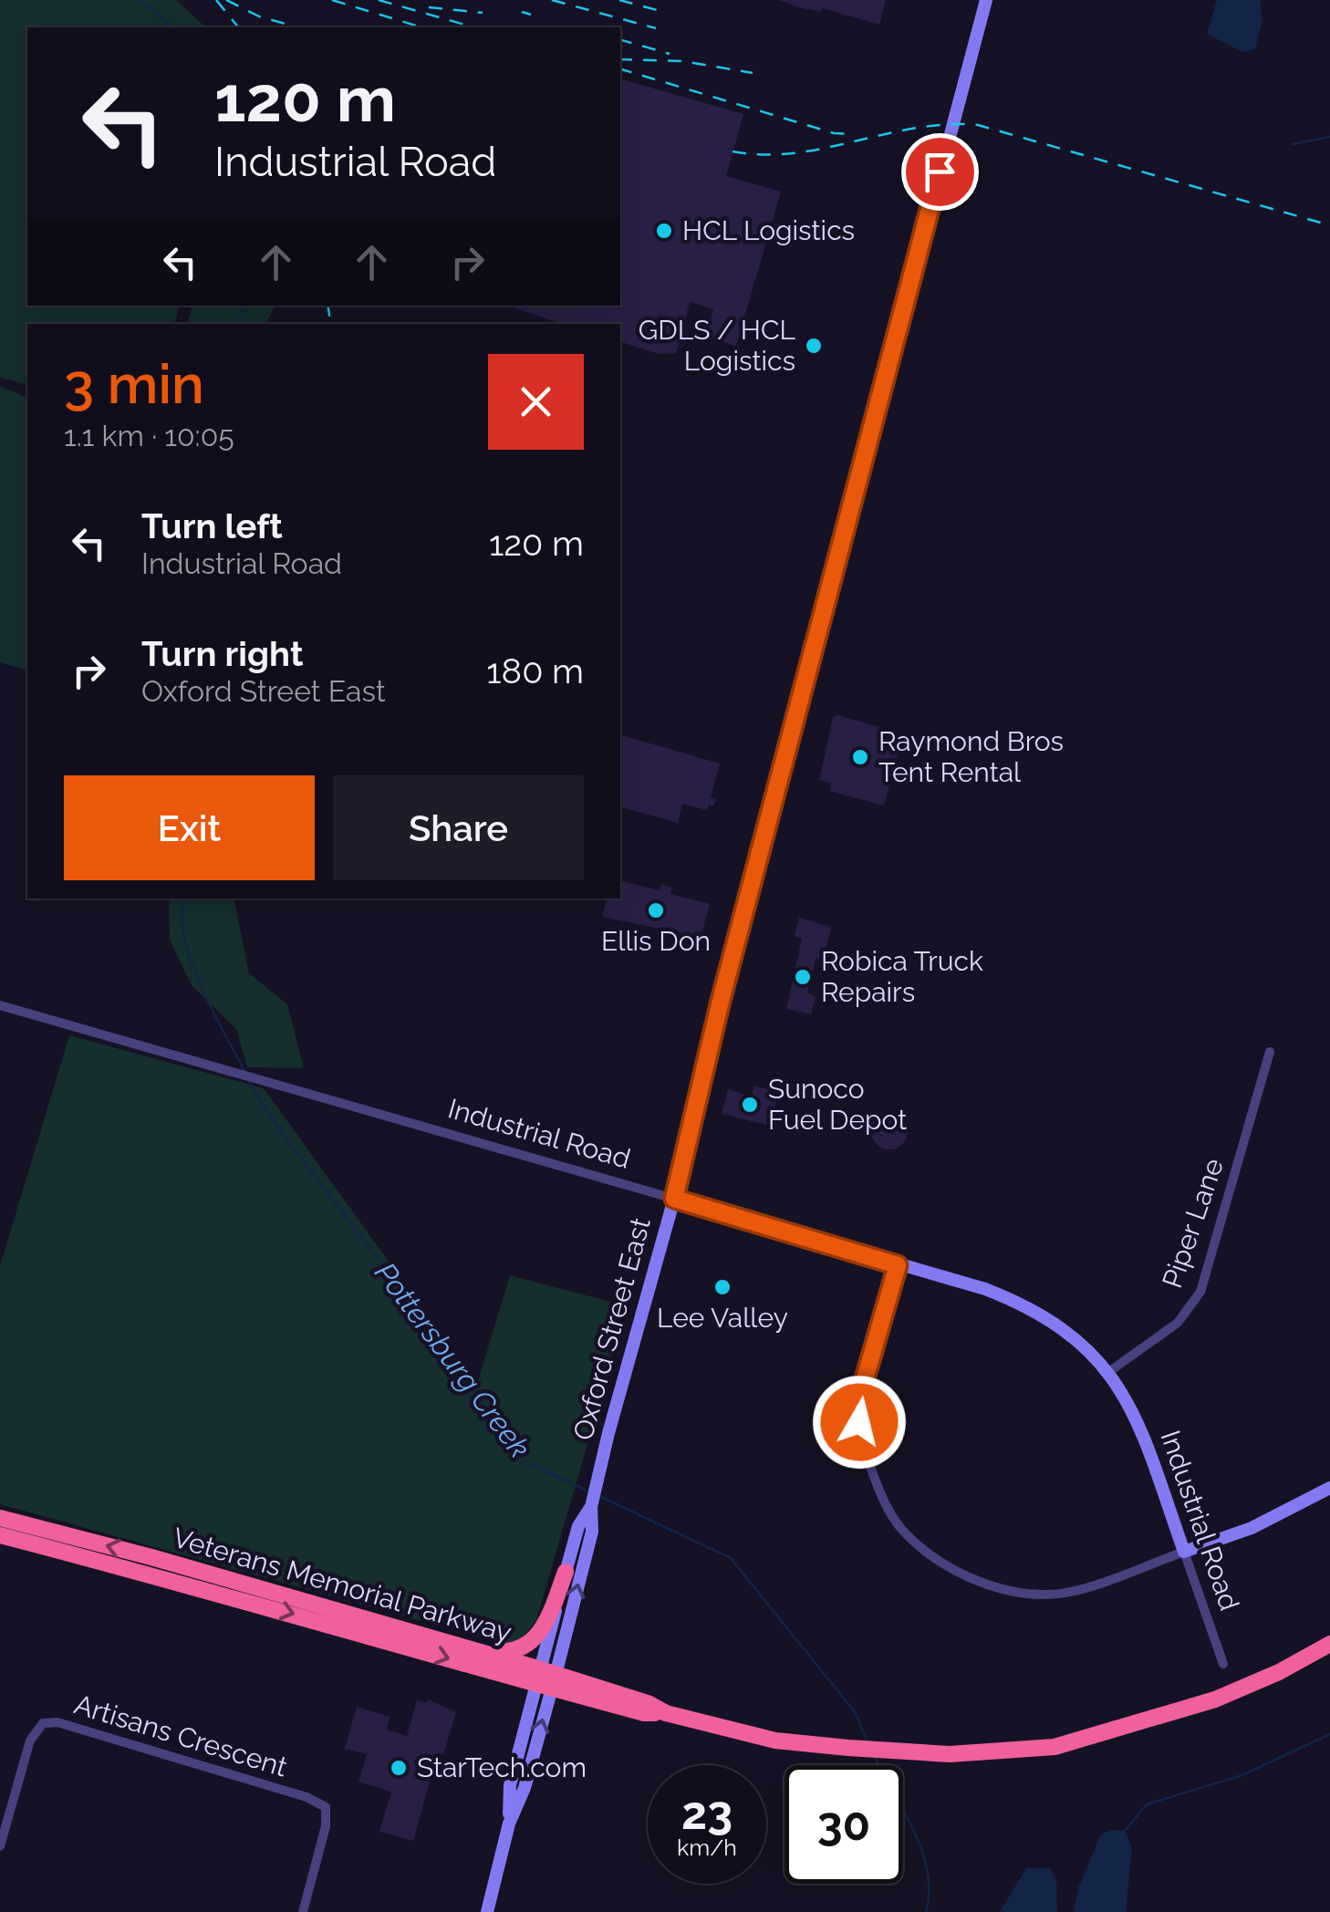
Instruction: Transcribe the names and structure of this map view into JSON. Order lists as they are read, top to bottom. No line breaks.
{"streets":{"highway":["Veterans Memorial Parkway"],"main road":["Industrial Road","Oxford Street East"],"street":["Piper Lane","Artisans Crescent"]},"crossings":[["Industrial Road","Piper Lane"],["Industrial Road","Oxford Street East"],["Oxford Street East","Veterans Memorial Parkway"]],"water":["Pottersburg Creek"],"places":["HCL Logistics","GDLS / HCL Logistics","Raymond Bros Tent Rental","Ellis Don","Robica Truck Repairs","Sunoco Fuel Depot","Lee Valley","StarTech.com"],"page":{"turn":["120 m","Industrial Road"],"heading":["3 min","1.1 km · 10:05"],"list":[{"name":"Turn left","note":"Industrial Road","value":"120 m"},{"name":"Turn right","note":"Oxford Street East","value":"180 m"}],"buttons":["Exit","Share"],"speed":"23 km/h","limit":"30"}}
